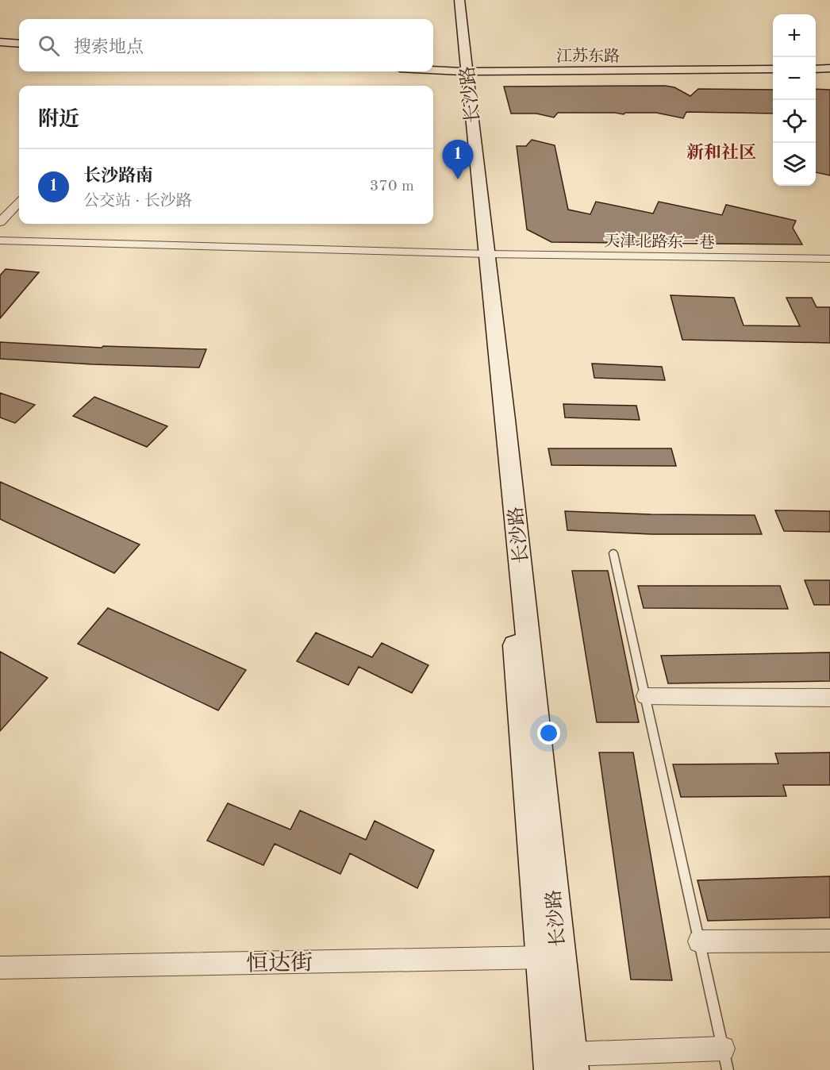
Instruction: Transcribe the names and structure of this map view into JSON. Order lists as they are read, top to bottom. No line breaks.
{"streets":{"street":["江苏东路","长沙路","天津北路东一巷","恒达街"]},"crossings":[["江苏东路","长沙路"],["长沙路","天津北路东一巷"],["长沙路","恒达街"]],"districts":["新和社区"],"page":{"map_buttons":["+","−"],"search":"搜索地点","heading":"附近","pins":"1","list":[{"mark":"1","name":"长沙路南","note":"公交站 · 长沙路","value":"370 m"}]}}
